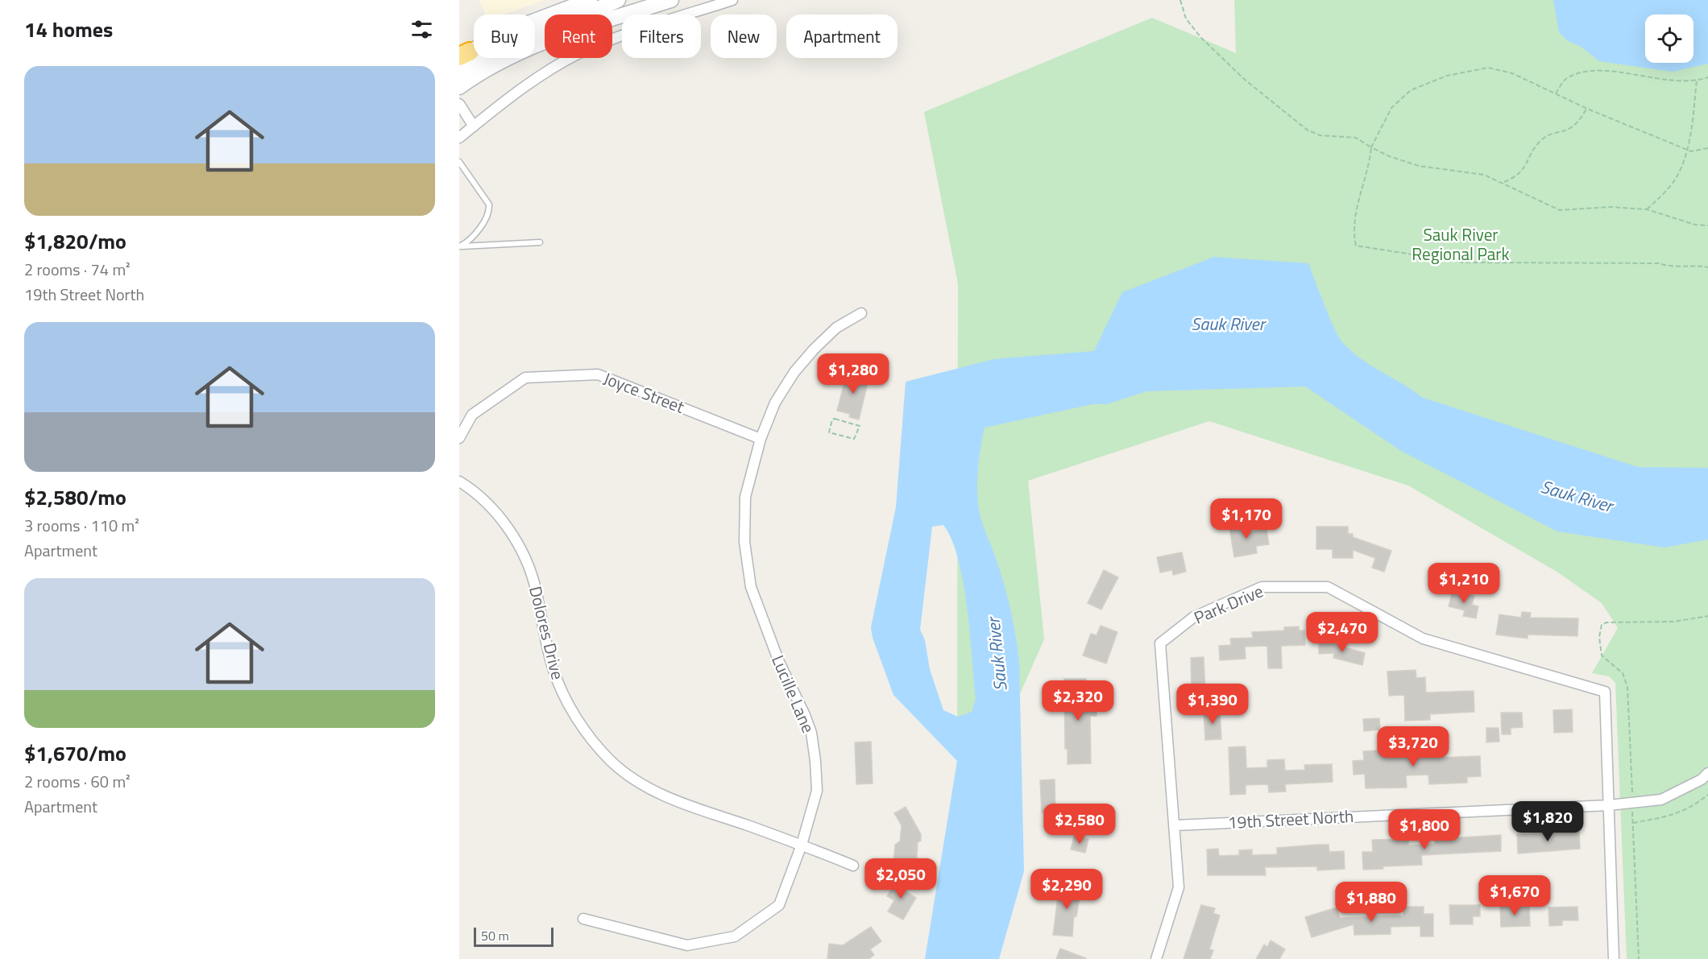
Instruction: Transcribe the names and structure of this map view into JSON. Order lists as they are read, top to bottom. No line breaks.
{"streets":{"street":["Joyce Street","Park Drive","Dolores Drive","Lucille Lane","19th Street North"]},"crossings":[["Joyce Street","Lucille Lane"],["Park Drive","19th Street North"],["Dolores Drive","Lucille Lane"]],"water":["Sauk River"],"parks":["Sauk River Regional Park"],"scale_bar":"50 m","page":{"heading":"14 homes","chip":["Buy","Rent","Filters","New","Apartment"],"list":[{"name":"$1,820/mo","note":"2 rooms · 74 m² · 19th Street North"},{"name":"$2,580/mo","note":"3 rooms · 110 m² · Apartment"},{"name":"$1,670/mo","note":"2 rooms · 60 m² · Apartment"}],"price":["$1,280","$1,170","$1,210","$2,470","$2,320","$1,390","$3,720","$1,820","$2,580","$1,800","$2,050","$2,290","$1,670","$1,880"],"scale":"50 m"}}
